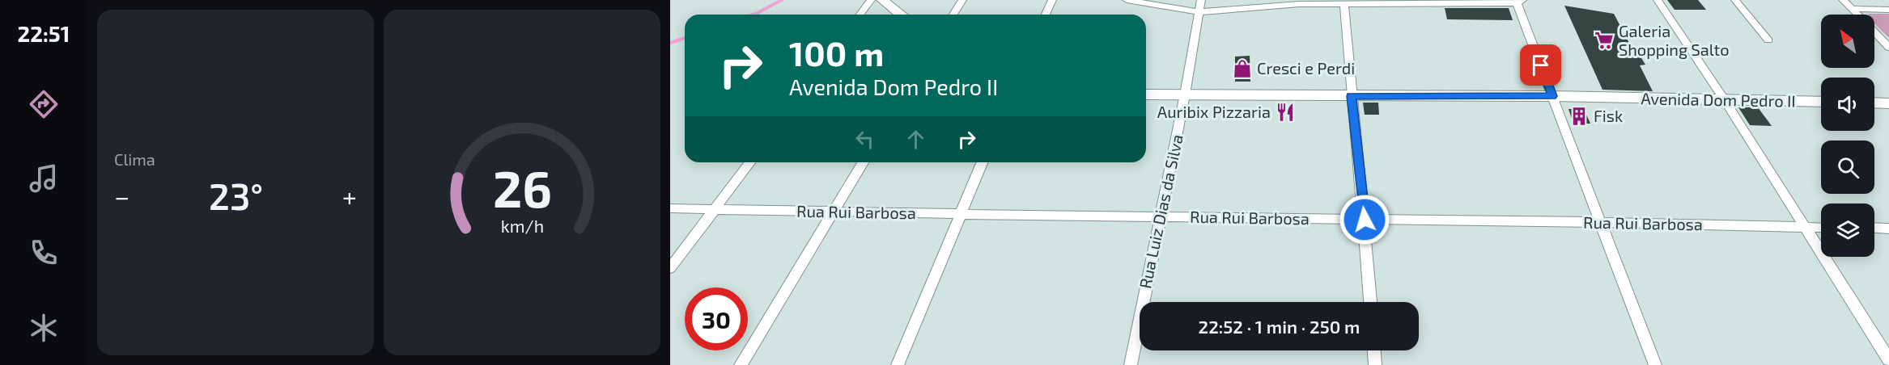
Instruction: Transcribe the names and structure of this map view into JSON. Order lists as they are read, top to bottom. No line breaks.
{"streets":{"main road":["Avenida Dom Pedro II"],"street":["Rua Luiz Dias da Silva","Rua Rui Barbosa"]},"crossings":[["Avenida Dom Pedro II","Rua Luiz Dias da Silva"],["Rua Luiz Dias da Silva","Rua Rui Barbosa"]],"places":{"supermarket":["Galeria Shopping Salto"],"shop":["Cresci e Perdi"],"restaurant":["Auribix Pizzaria"],"building":["Fisk"]},"north":"top left","page":{"tabs":"22:51","tile":"Clima","turn":["100 m","Avenida Dom Pedro II"],"heat":["−","23°","+"],"limit":"30","trip":"22:52 · 1 min · 250 m","gauge":["26","km/h"]}}
